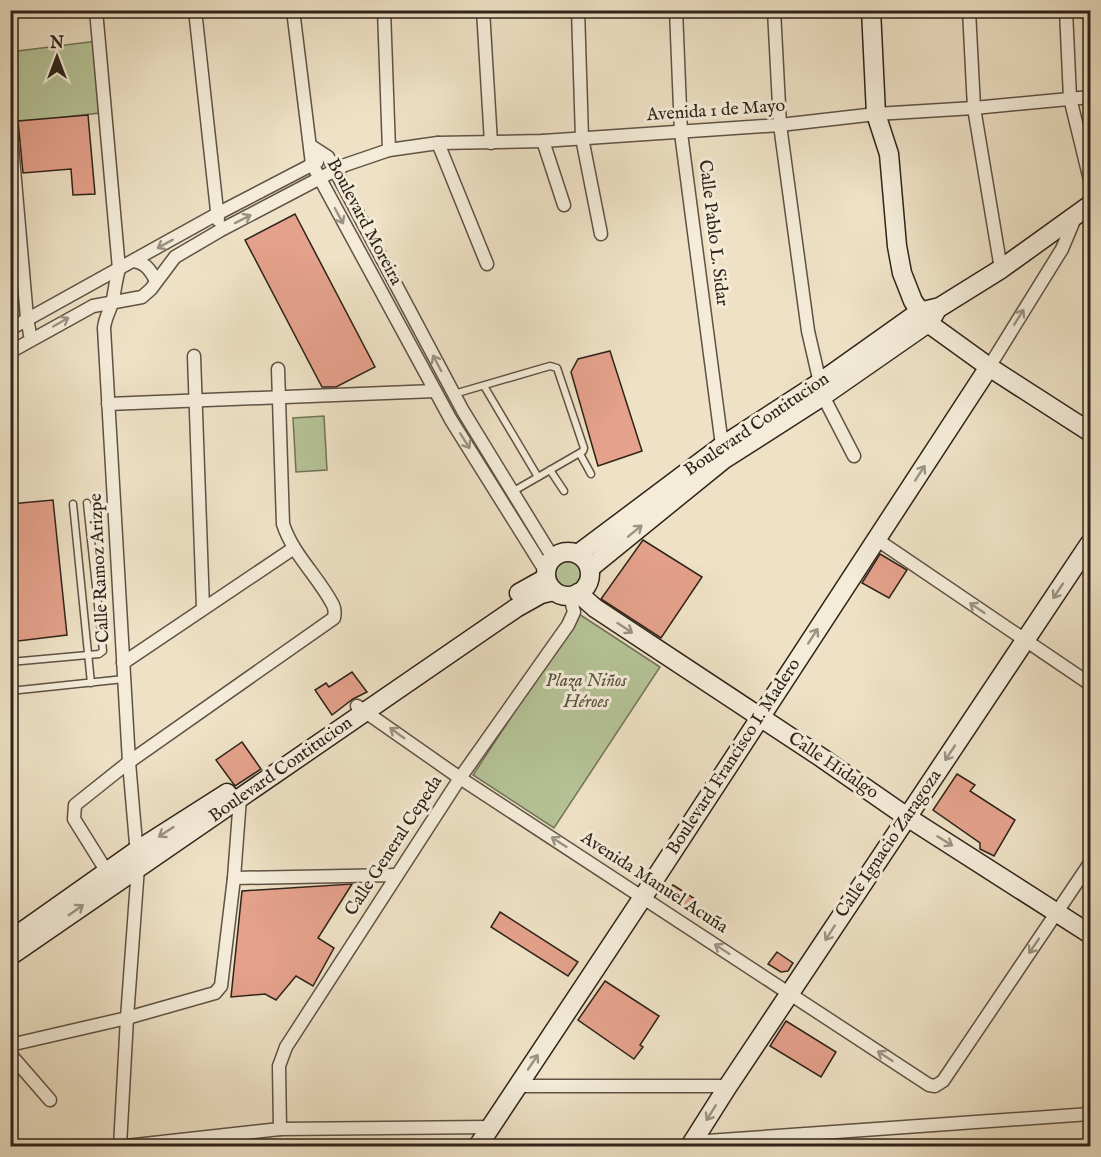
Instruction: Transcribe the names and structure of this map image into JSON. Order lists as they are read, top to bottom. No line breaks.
{"streets":{"street":["Avenida 1 de Mayo","Boulevard Moreira","Calle Pablo L. Sidar","Boulevard Contitucion","Calle Ramoz Arizpe","Boulevard Francisco I. Madero","Calle Hidalgo","Calle Ignacio Zaragoza","Calle General Cepeda","Avenida Manuel Acuña"]},"crossings":[["Avenida 1 de Mayo","Boulevard Moreira"],["Avenida 1 de Mayo","Calle Pablo L. Sidar"],["Avenida 1 de Mayo","Calle Ramoz Arizpe"],["Boulevard Moreira","Boulevard Contitucion"],["Boulevard Moreira","Calle Hidalgo"],["Boulevard Moreira","Calle General Cepeda"],["Calle Pablo L. Sidar","Boulevard Contitucion"],["Boulevard Contitucion","Calle Ramoz Arizpe"],["Boulevard Contitucion","Calle Hidalgo"],["Boulevard Contitucion","Calle General Cepeda"],["Boulevard Contitucion","Avenida Manuel Acuña"],["Boulevard Francisco I. Madero","Calle Hidalgo"],["Boulevard Francisco I. Madero","Avenida Manuel Acuña"],["Calle Hidalgo","Calle Ignacio Zaragoza"],["Calle Hidalgo","Calle General Cepeda"],["Calle Hidalgo","Avenida Manuel Acuña"],["Calle Ignacio Zaragoza","Avenida Manuel Acuña"],["Calle General Cepeda","Avenida Manuel Acuña"]],"one_way":["Boulevard Francisco I. Madero","Calle Hidalgo","Calle Ignacio Zaragoza","Avenida Manuel Acuña"],"parks":["Plaza Niños Héroes"],"north":"top"}
